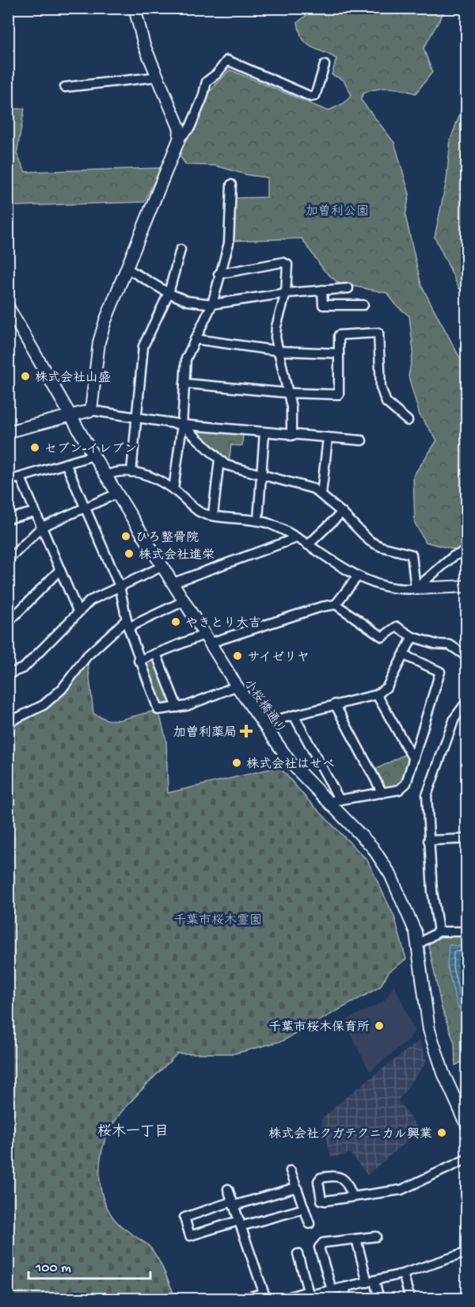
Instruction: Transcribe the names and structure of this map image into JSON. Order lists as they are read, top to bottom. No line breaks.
{"streets":{"street":["小桜橋通り"]},"districts":["桜木一丁目"],"parks":["加曽利公園","千葉市桜木霊園"],"places":{"other":["株式会社山盛","セブン-イレブン","ひろ整骨院","株式会社進栄","やきとり大吉","サイゼリヤ","株式会社はせべ","千葉市桜木保育所","株式会社クガテクニカル興業"],"health":["加曽利薬局"]},"scale_bar":"100 m"}
